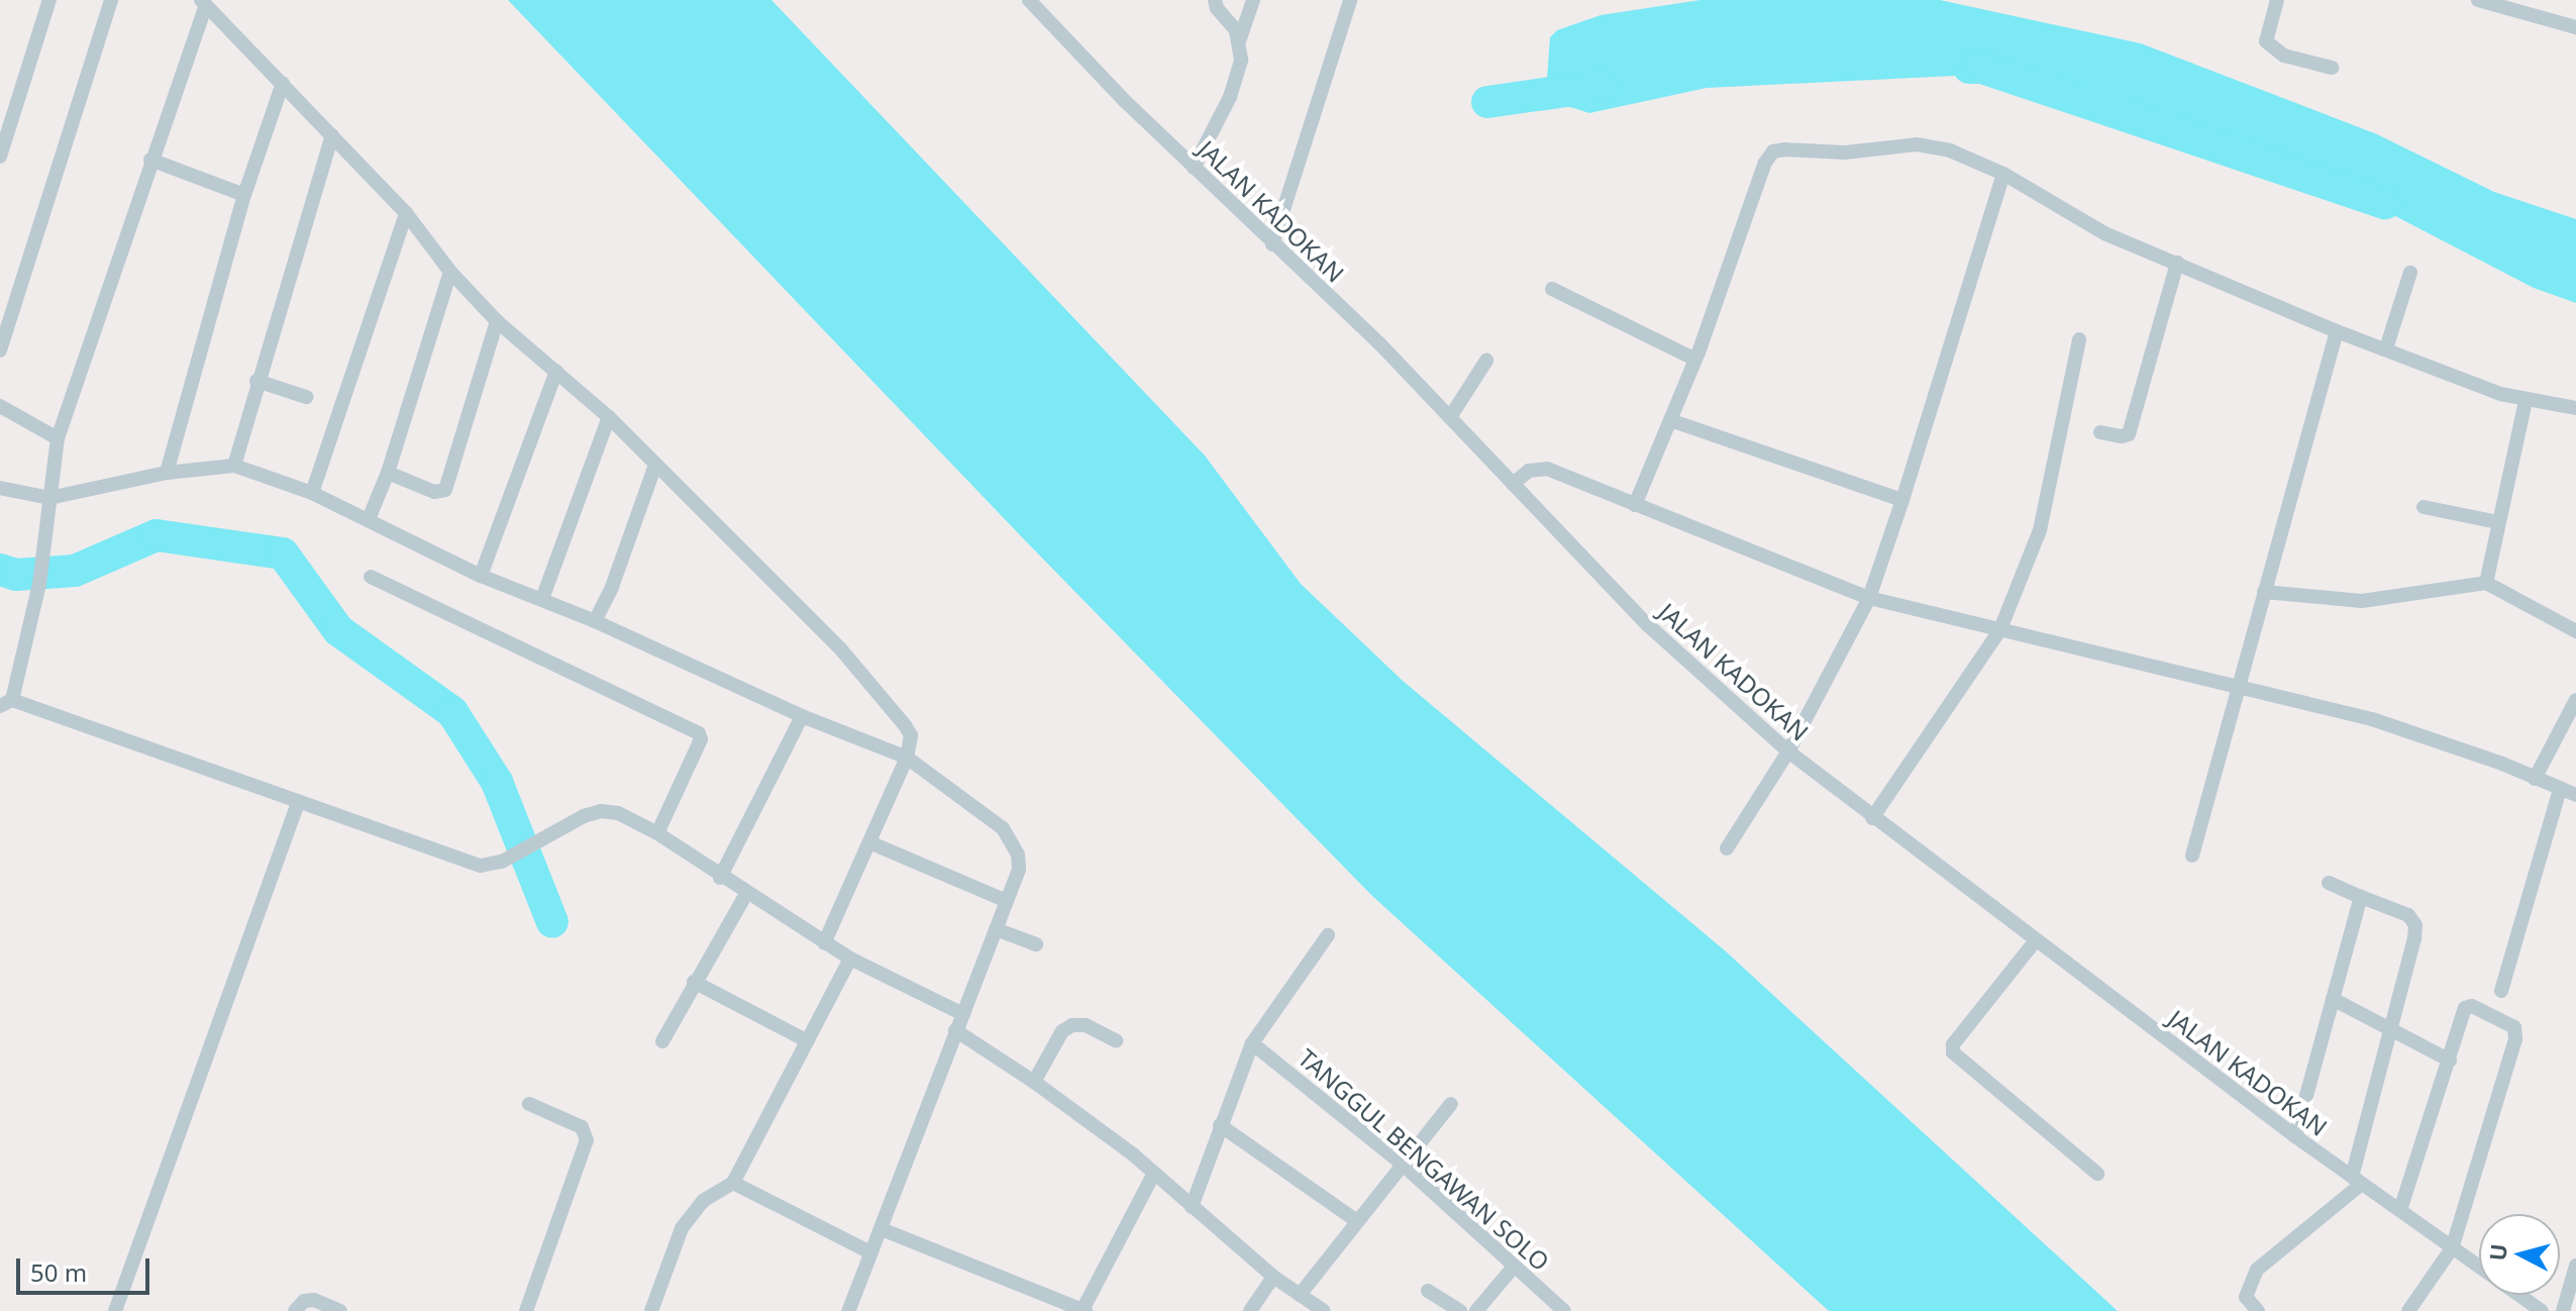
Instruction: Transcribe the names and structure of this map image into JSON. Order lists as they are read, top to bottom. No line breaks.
{"streets":{"street":["JALAN KADOKAN","TANGGUL BENGAWAN SOLO"]},"scale_bar":"50 m","north":"left"}
